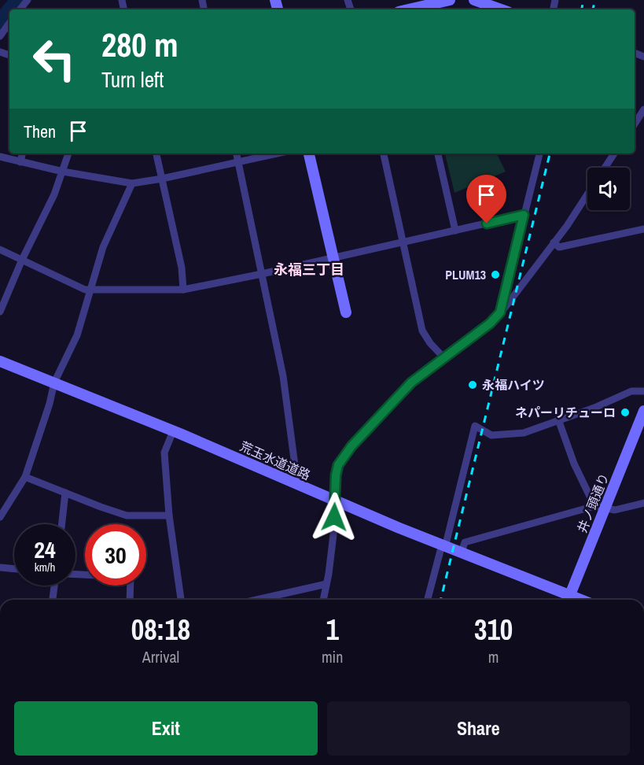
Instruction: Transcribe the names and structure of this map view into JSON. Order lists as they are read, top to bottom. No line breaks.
{"streets":{"main road":["荒玉水道道路","井ノ頭通り"]},"crossings":[["荒玉水道道路","井ノ頭通り"]],"districts":["永福三丁目"],"places":["PLUM13","永福ハイツ","ネパーリチューロ"],"page":{"turn":["280 m","Turn left"],"then":"Then","speed":"24 km/h","limit":"30","eta":["08:18","Arrival","1","min","310","m"],"buttons":["Exit","Share"]}}
